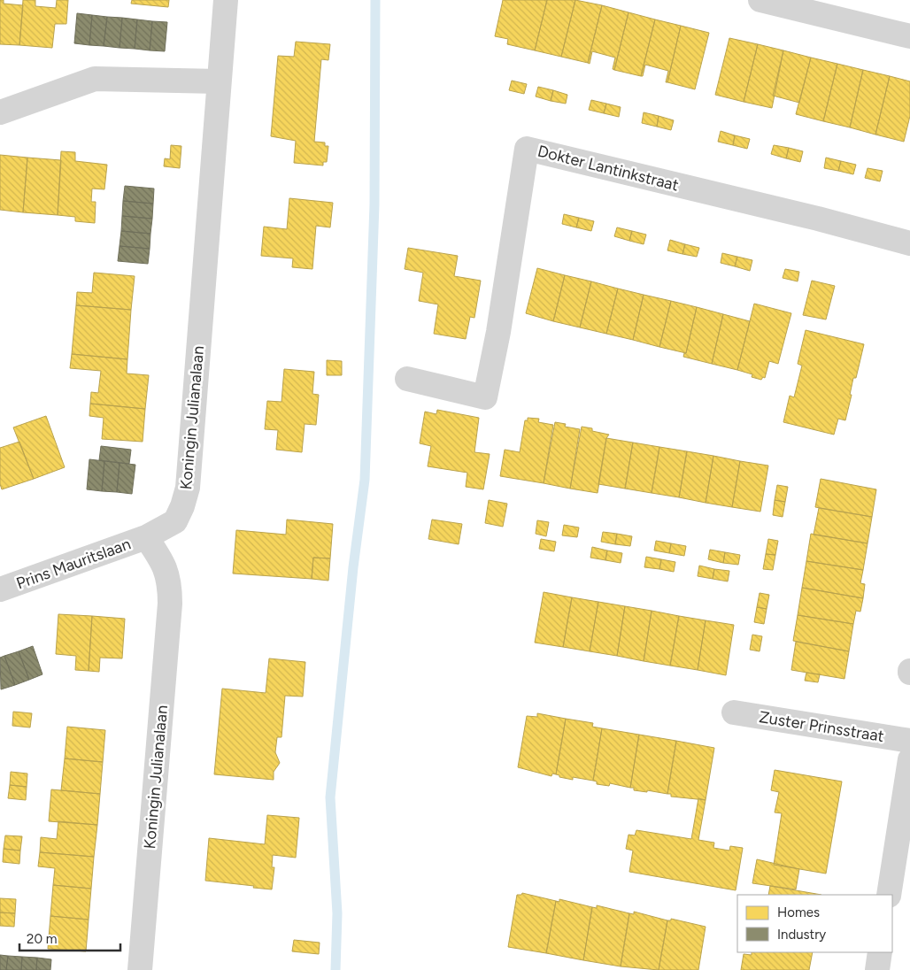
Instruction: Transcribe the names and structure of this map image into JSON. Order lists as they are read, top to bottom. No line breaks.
{"streets":{"street":["Dokter Lantinkstraat","Koningin Julianalaan","Prins Mauritslaan","Zuster Prinsstraat"]},"crossings":[["Koningin Julianalaan","Prins Mauritslaan"]],"legend":["Homes","Industry"],"scale_bar":"20 m"}
